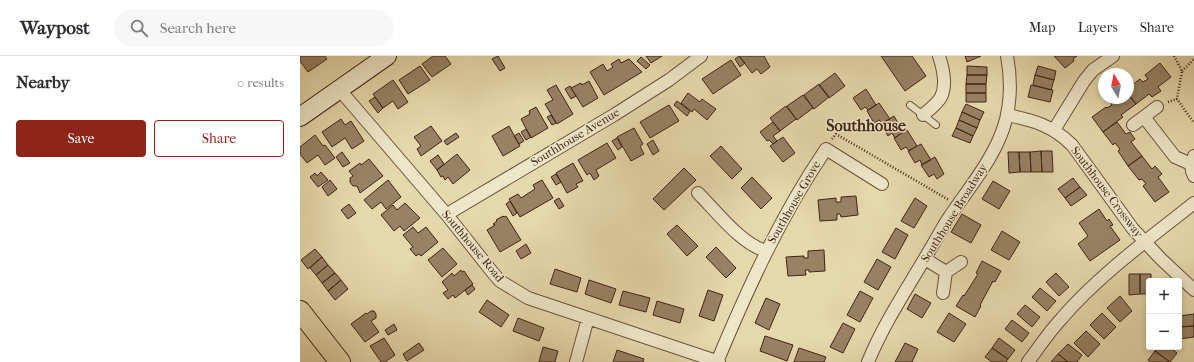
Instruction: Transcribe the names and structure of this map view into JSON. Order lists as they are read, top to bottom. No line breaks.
{"streets":{"street":["Southhouse Avenue","Southhouse Crossway","Southhouse Grove","Southhouse Broadway","Southhouse Road"]},"crossings":[["Southhouse Avenue","Southhouse Road"],["Southhouse Crossway","Southhouse Broadway"],["Southhouse Grove","Southhouse Road"]],"districts":["Southhouse"],"north":"top","page":{"header":"Waypost","search":"Search here","nav":["Map","Layers","Share"],"heading":["Nearby","0 results"],"buttons":["Save","Share"],"map_buttons":["+","−"]}}
